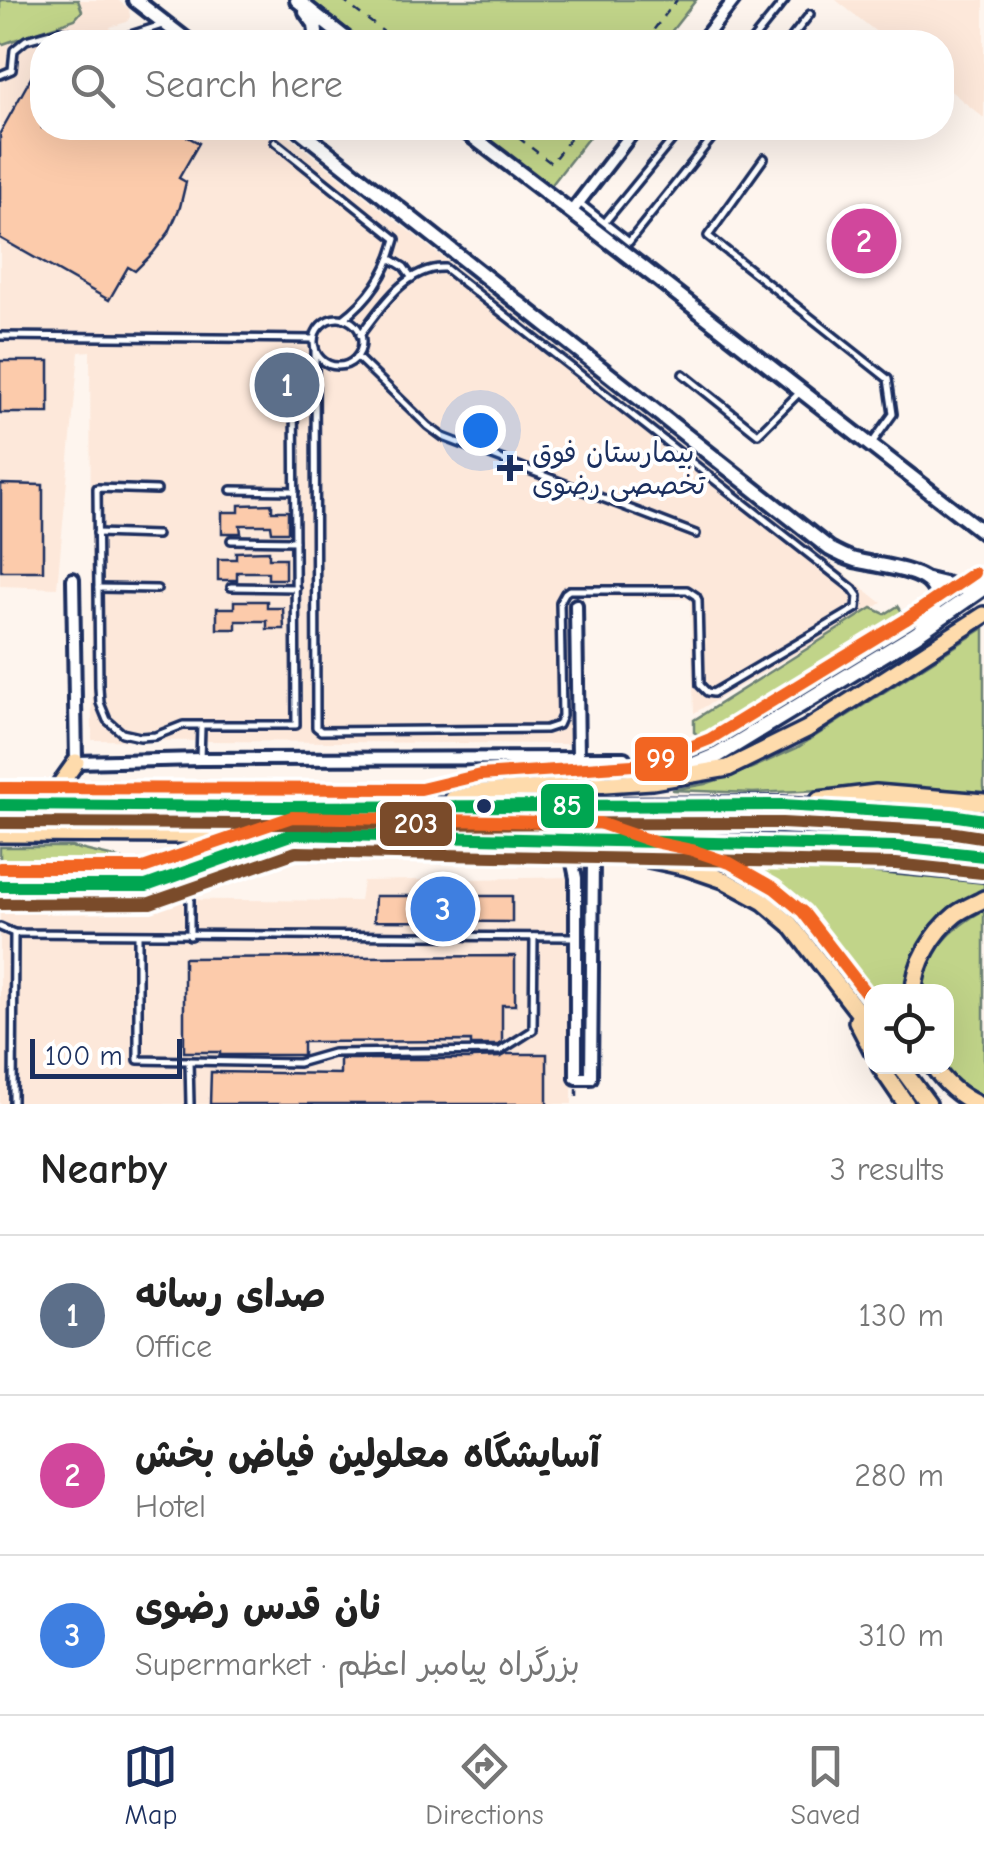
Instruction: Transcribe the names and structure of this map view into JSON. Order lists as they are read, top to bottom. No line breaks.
{"places":{"health":["بیمارستان فوق تخصصی رضوی"]},"lines":["transit line 99","transit line 85","transit line 203"],"scale_bar":"100 m","page":{"search":"Search here","pins":["2","1","3"],"scale":"100 m","heading":["Nearby","3 results"],"list":[{"mark":"1","name":"صدای رسانه","note":"Office","value":"130 m"},{"mark":"2","name":"آسایشگاه معلولین فیاض بخش","note":"Hotel","value":"280 m"},{"mark":"3","name":"نان قدس رضوی","note":"Supermarket · بزرگراه پیامبر اعظم","value":"310 m"}],"nav":["Map","Directions","Saved"]}}
